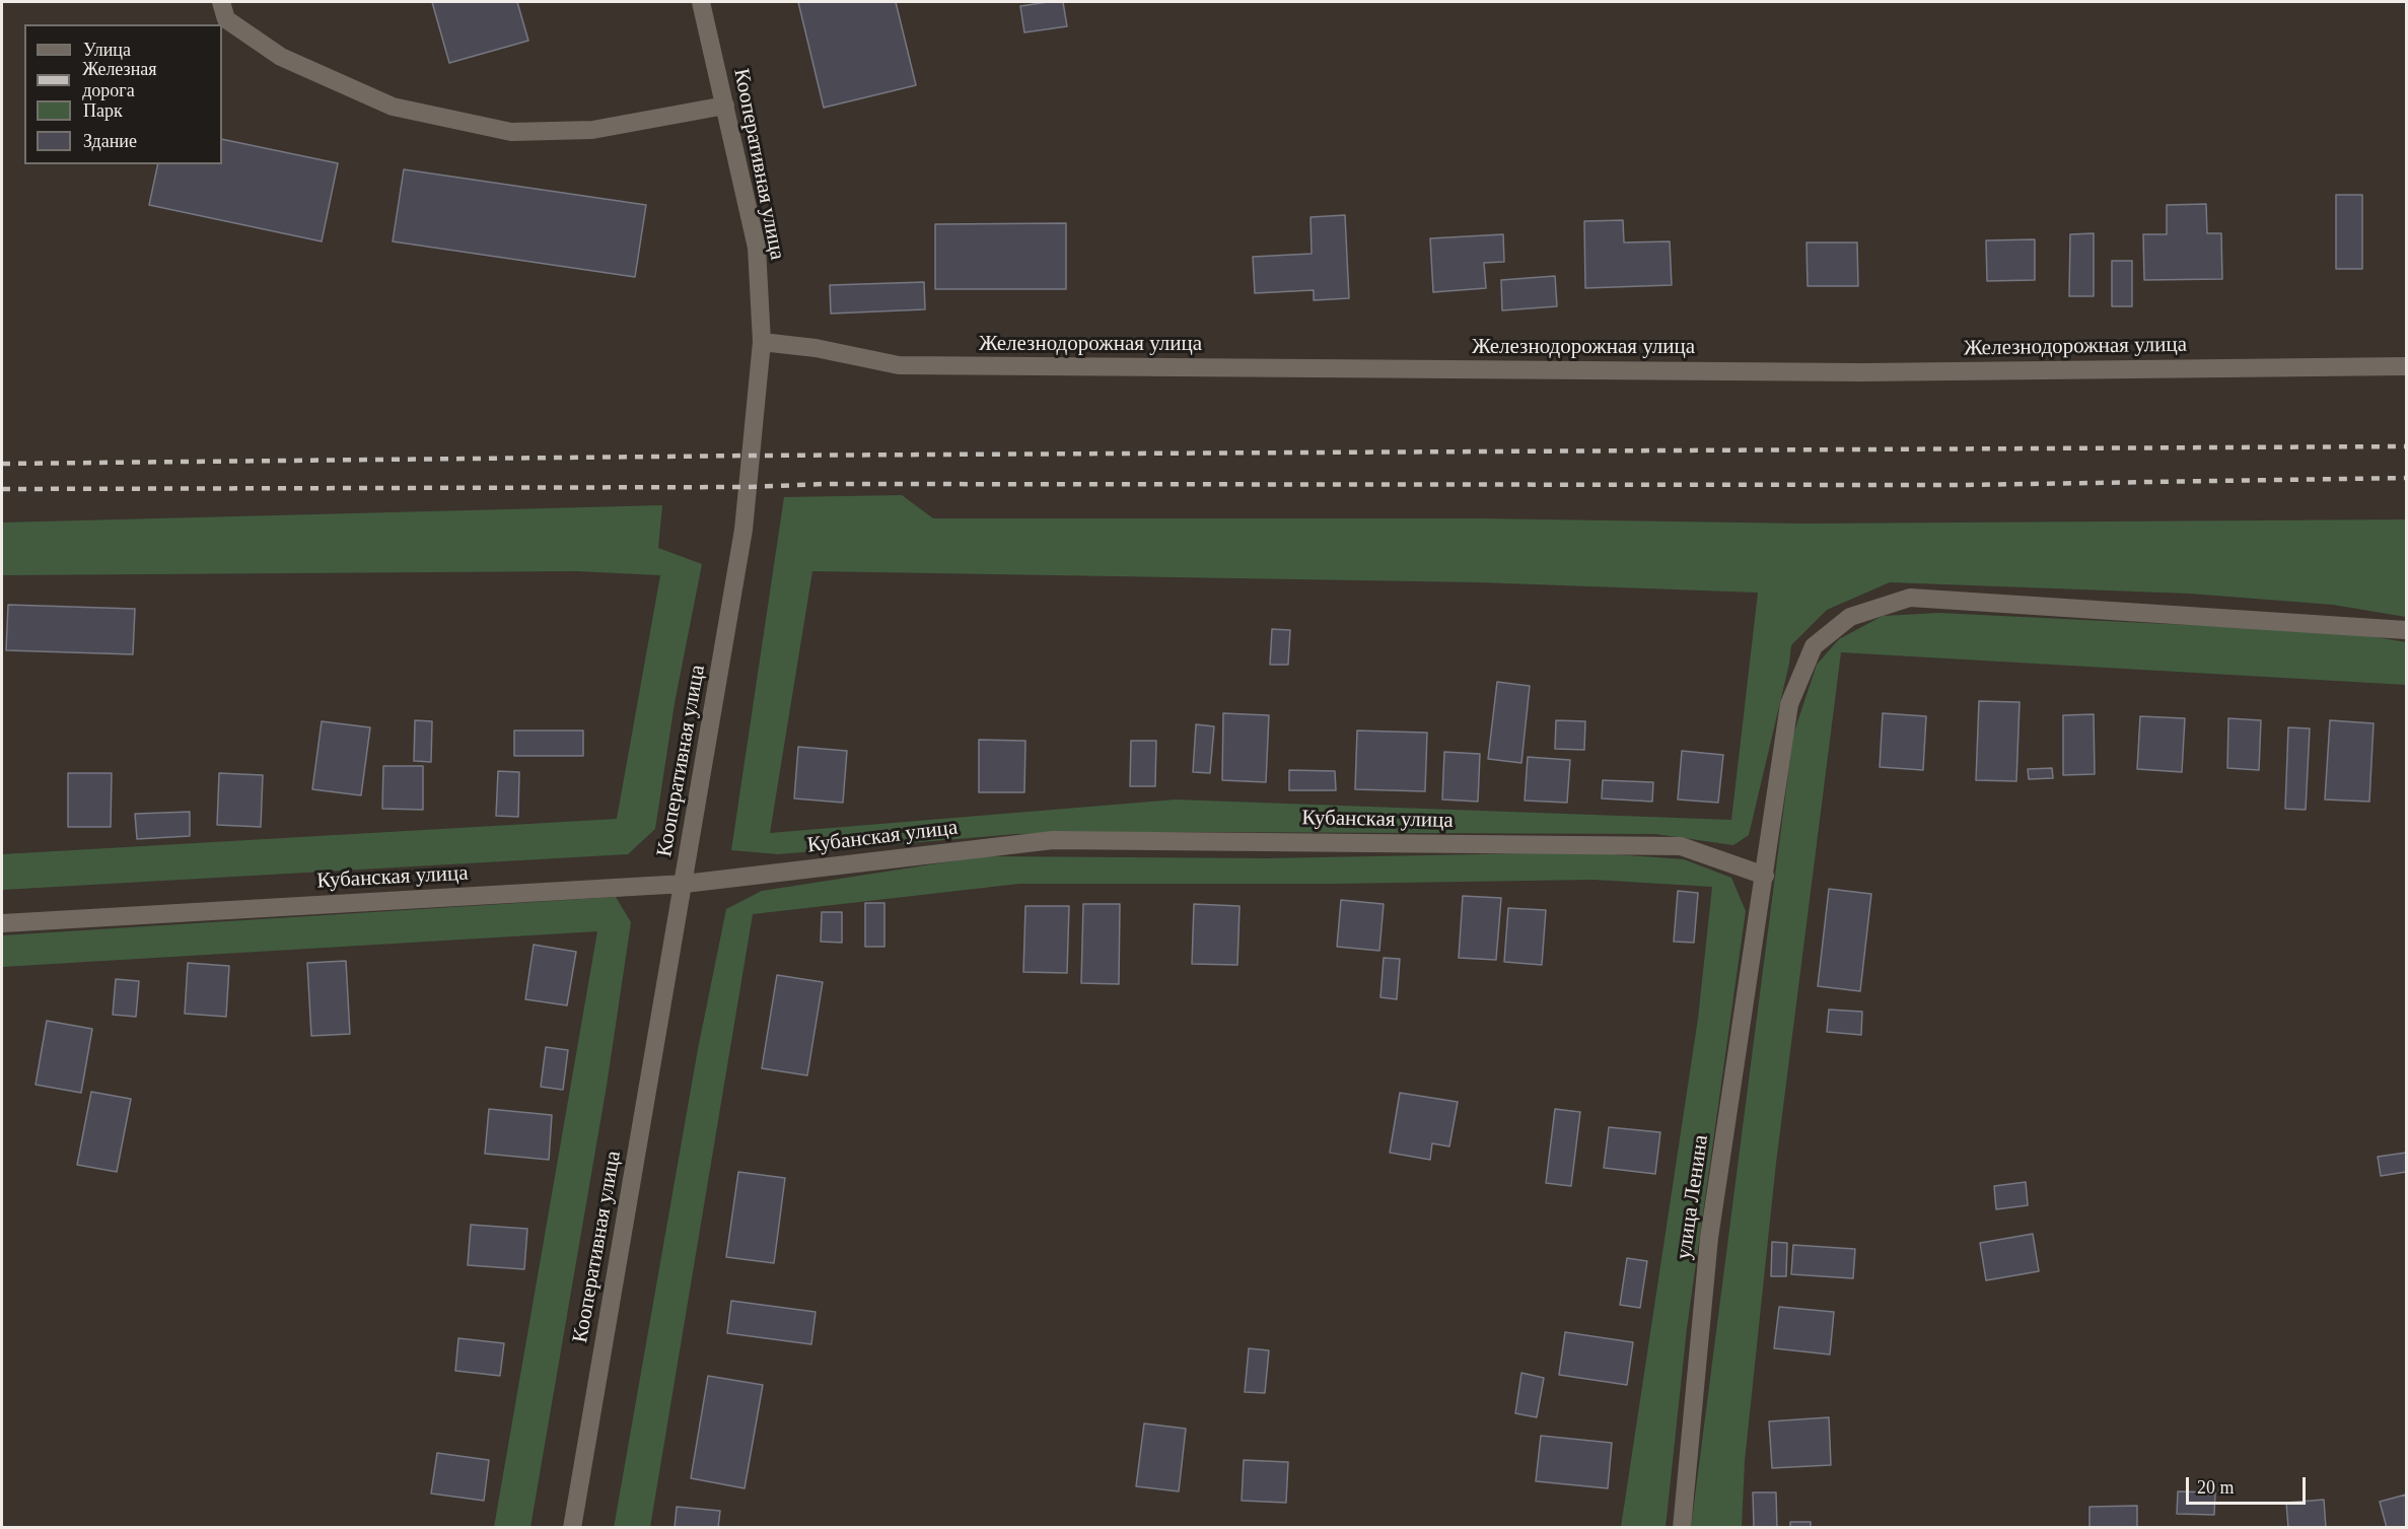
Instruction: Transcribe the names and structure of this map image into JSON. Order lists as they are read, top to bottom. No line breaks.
{"streets":{"street":["Кооперативная улица","Железнодорожная улица","Кубанская улица","улица Ленина"]},"crossings":[["Кооперативная улица","Железнодорожная улица"],["Кооперативная улица","Кубанская улица"],["Кубанская улица","улица Ленина"]],"legend":["Улица","Железная дорога","Парк","Здание"],"scale_bar":"20 m"}
